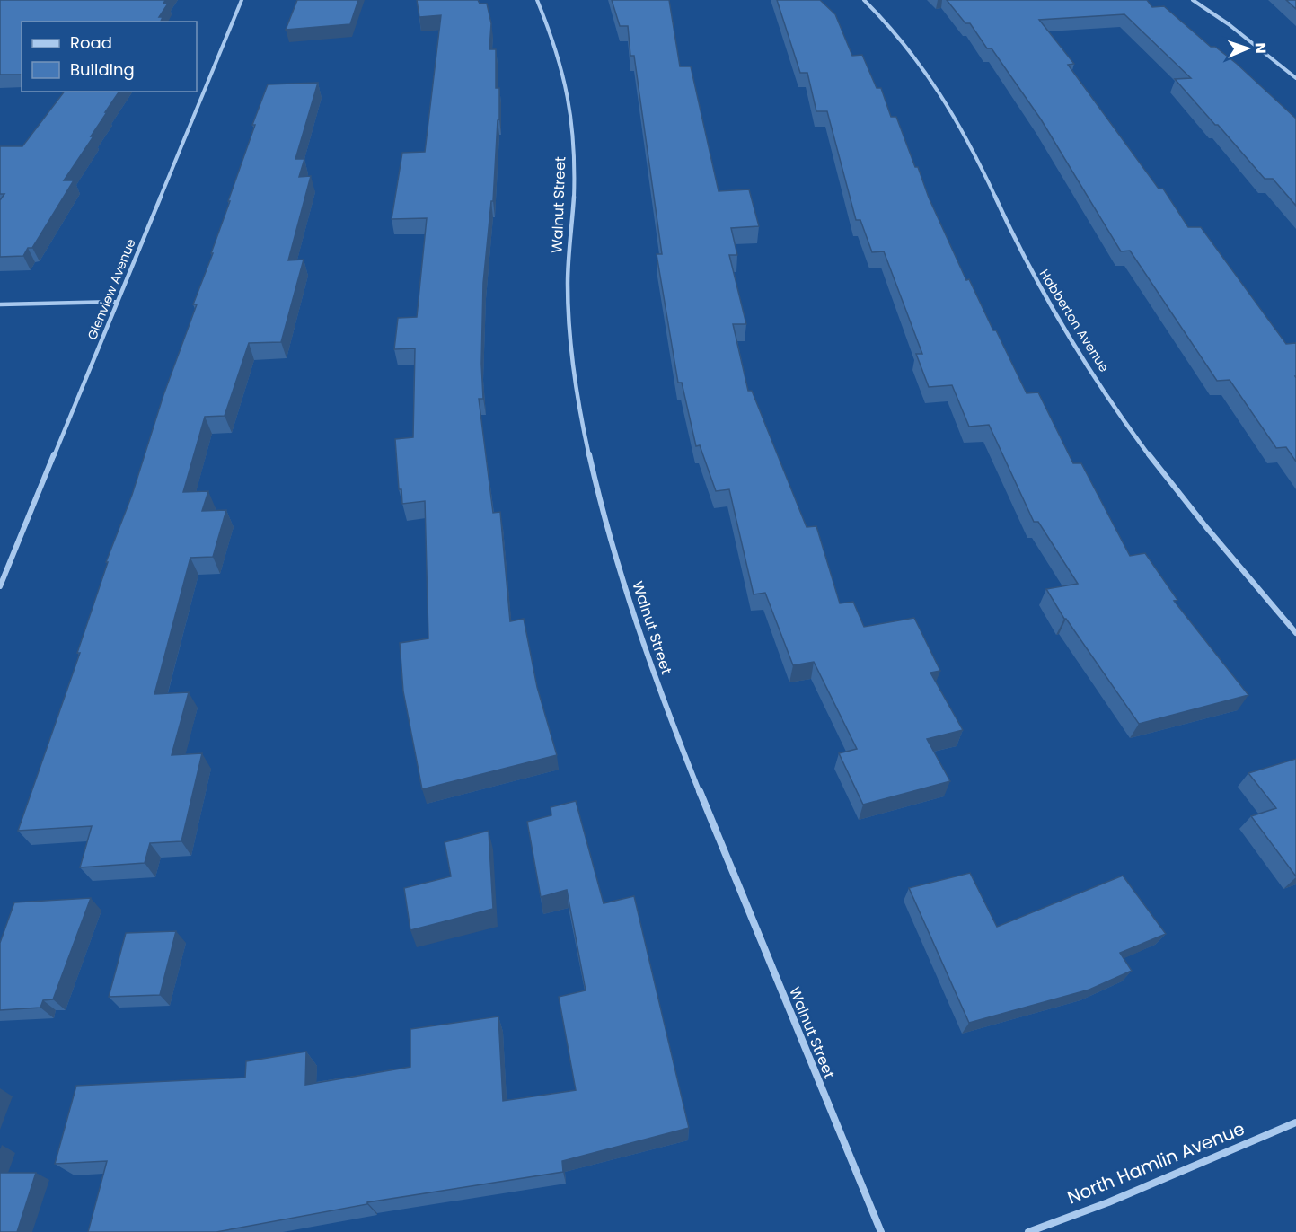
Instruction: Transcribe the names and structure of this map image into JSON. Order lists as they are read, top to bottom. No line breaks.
{"streets":{"street":["Walnut Street","Glenview Avenue","Habberton Avenue","North Hamlin Avenue"]},"legend":["Road","Building"],"north":"right"}
